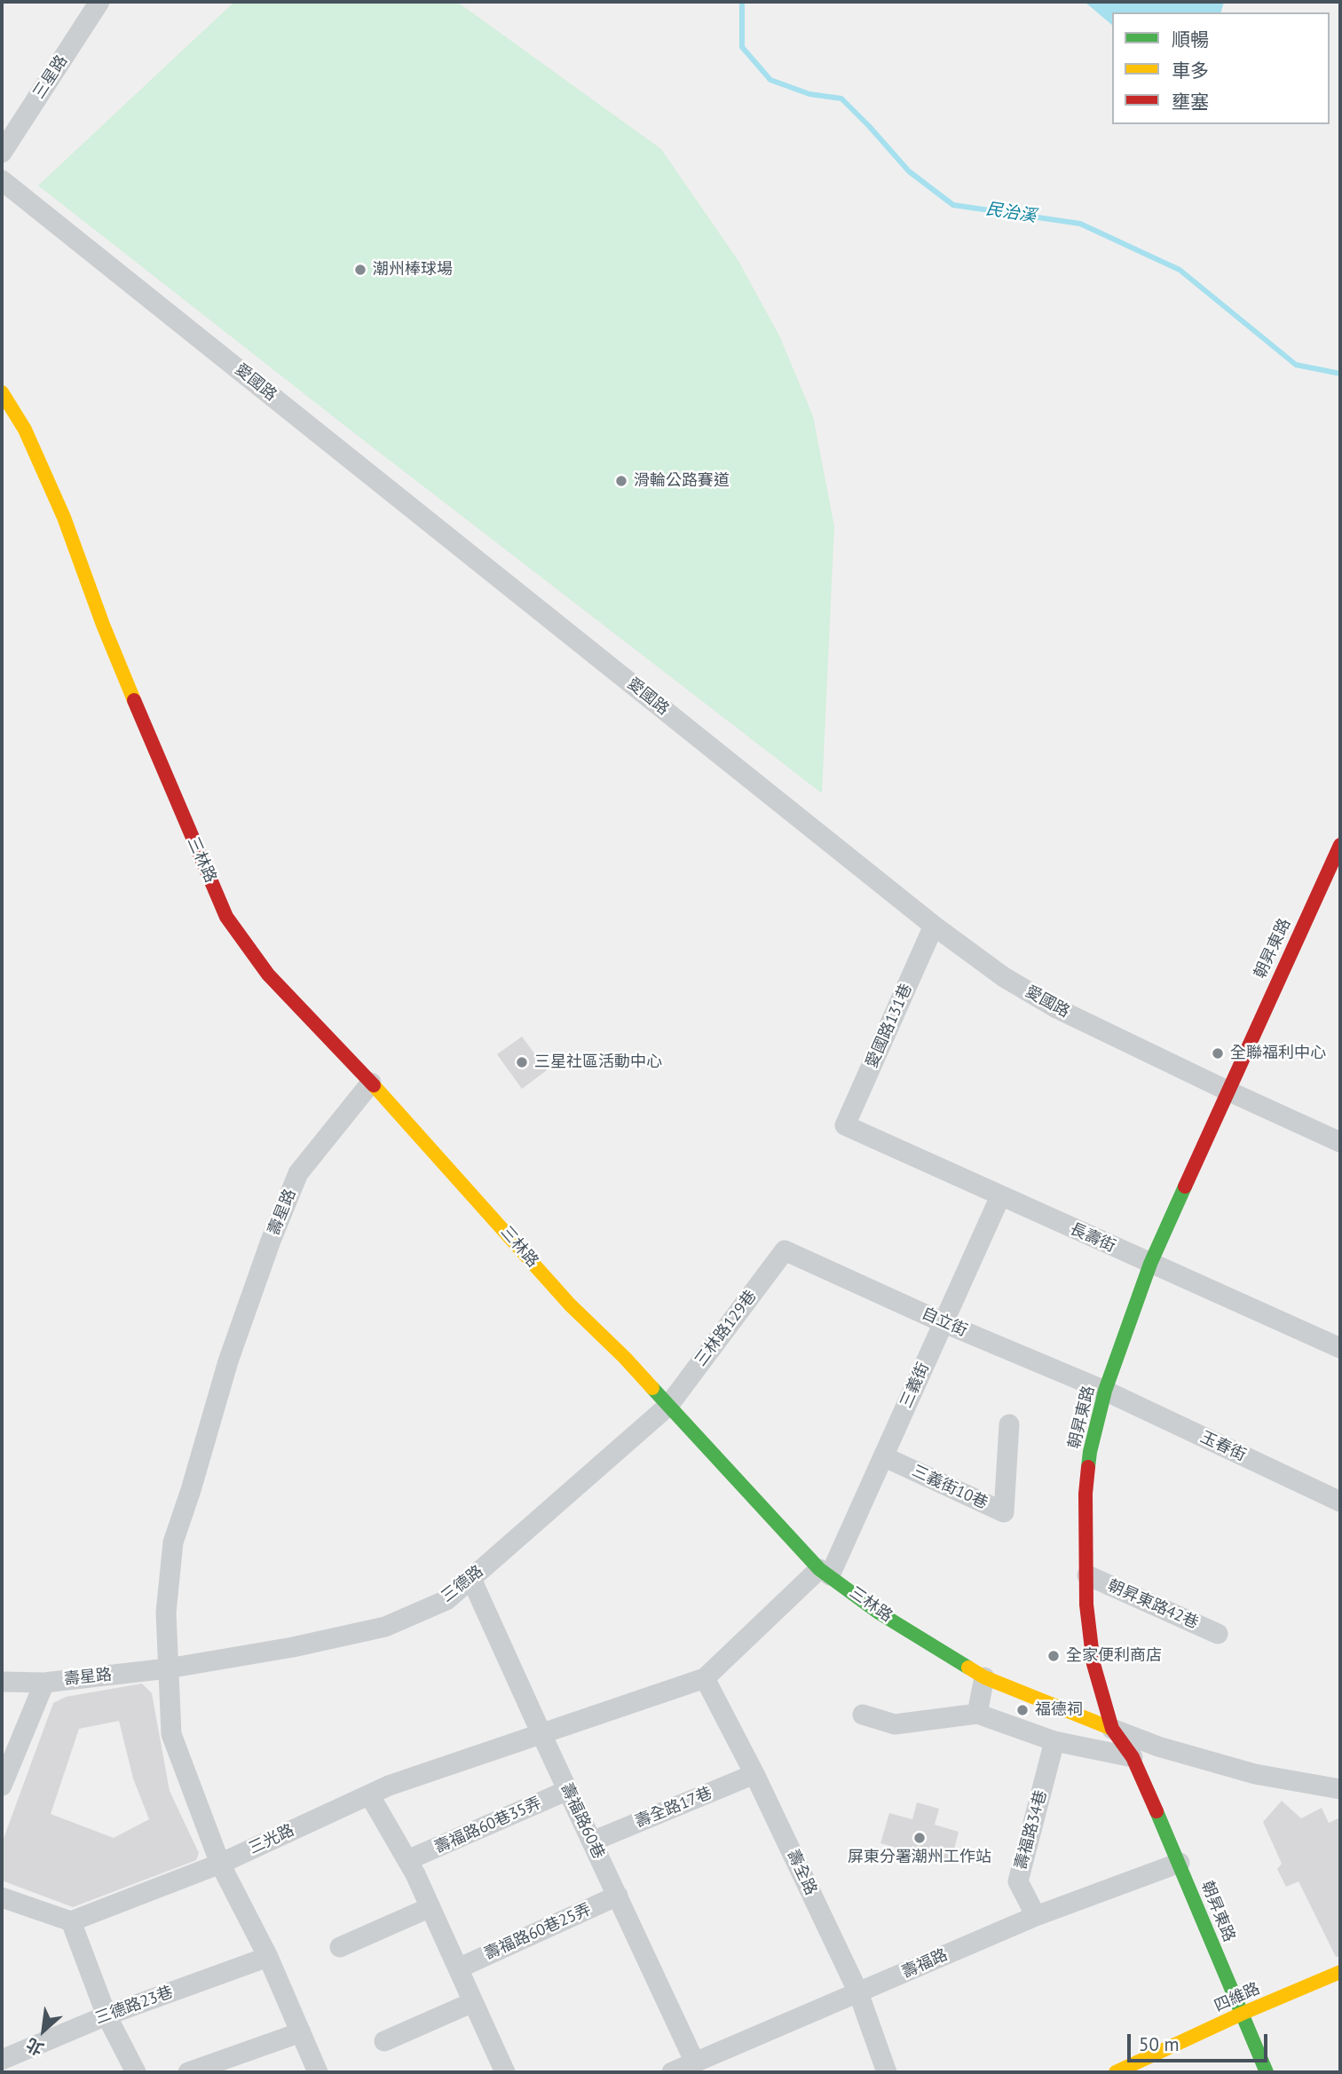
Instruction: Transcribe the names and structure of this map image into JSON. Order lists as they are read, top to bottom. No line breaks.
{"streets":{"main road":["三林路","朝昇東路","四維路"],"street":["三星路","愛國路","愛國路131巷","壽星路","長壽街","自立街","三林路129巷","三義街","玉春街","三義街10巷","三德路","朝昇東路42巷","壽全路17巷","壽福路60巷","壽福路60巷35弄","壽福路34巷","三光路","壽全路","壽福路60巷25弄","壽福路","三德路23巷"]},"crossings":[["愛國路","朝昇東路"],["愛國路","愛國路131巷"],["三林路","朝昇東路"],["三林路","壽星路"],["三林路","三林路129巷"],["三林路","三義街"],["三林路","三德路"],["朝昇東路","長壽街"],["朝昇東路","自立街"],["朝昇東路","玉春街"],["朝昇東路","朝昇東路42巷"],["朝昇東路","壽福路"],["朝昇東路","四維路"],["愛國路131巷","長壽街"],["壽星路","三德路"],["長壽街","三義街"],["自立街","三林路129巷"],["自立街","三義街"],["自立街","玉春街"],["三林路129巷","三德路"],["三義街","三義街10巷"],["三德路","壽福路60巷"],["壽全路17巷","壽福路60巷"],["壽全路17巷","壽全路"],["壽福路60巷","壽福路60巷35弄"],["壽福路60巷","三光路"],["壽福路60巷","壽福路60巷25弄"],["壽福路60巷","壽福路"],["壽福路34巷","壽福路"],["壽全路","壽福路"]],"water":["民治溪"],"places":["潮州棒球場","滑輪公路賽道","全聯福利中心","三星社區活動中心","全家便利商店","福德祠","屏東分署潮州工作站"],"legend":["順暢","車多","壅塞"],"scale_bar":"50 m","north":"bottom left"}
